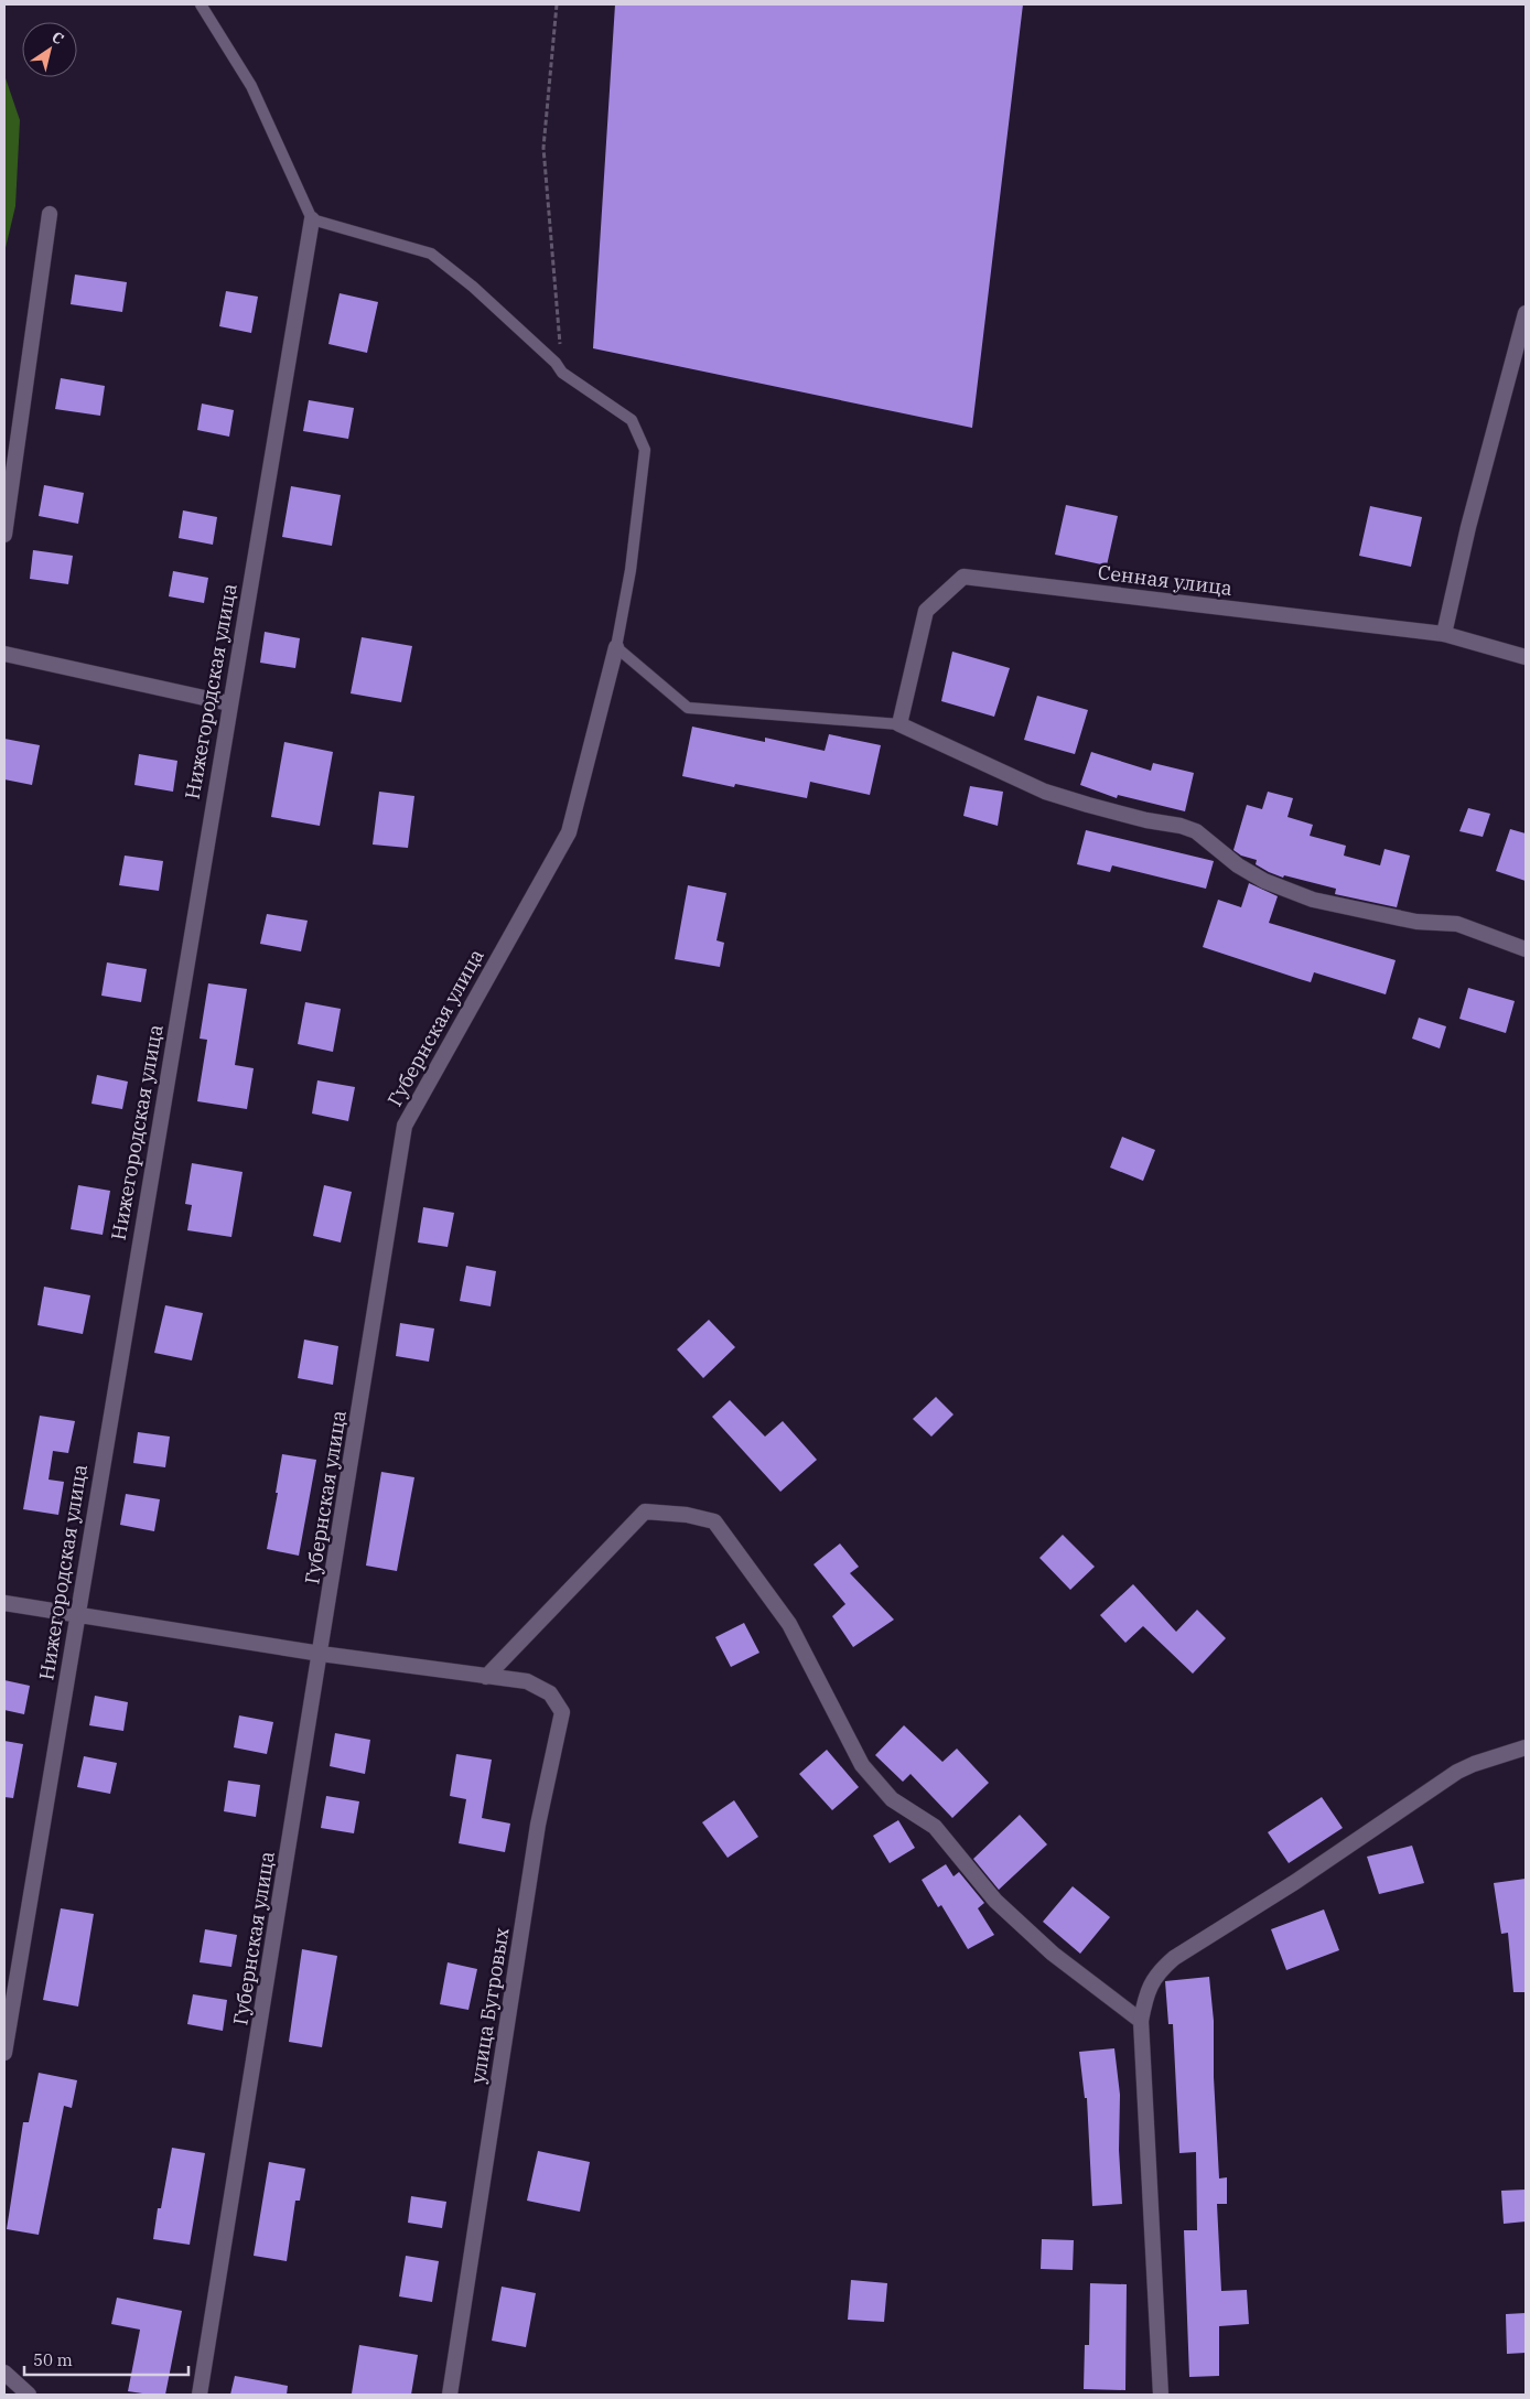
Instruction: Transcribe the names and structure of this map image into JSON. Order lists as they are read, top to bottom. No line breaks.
{"streets":{"street":["Сенная улица","Нижегородская улица","Губернская улица","улица Бугровых"]},"crossings":[["Нижегородская улица","улица Бугровых"],["Губернская улица","улица Бугровых"]],"scale_bar":"50 m","north":"top right"}
